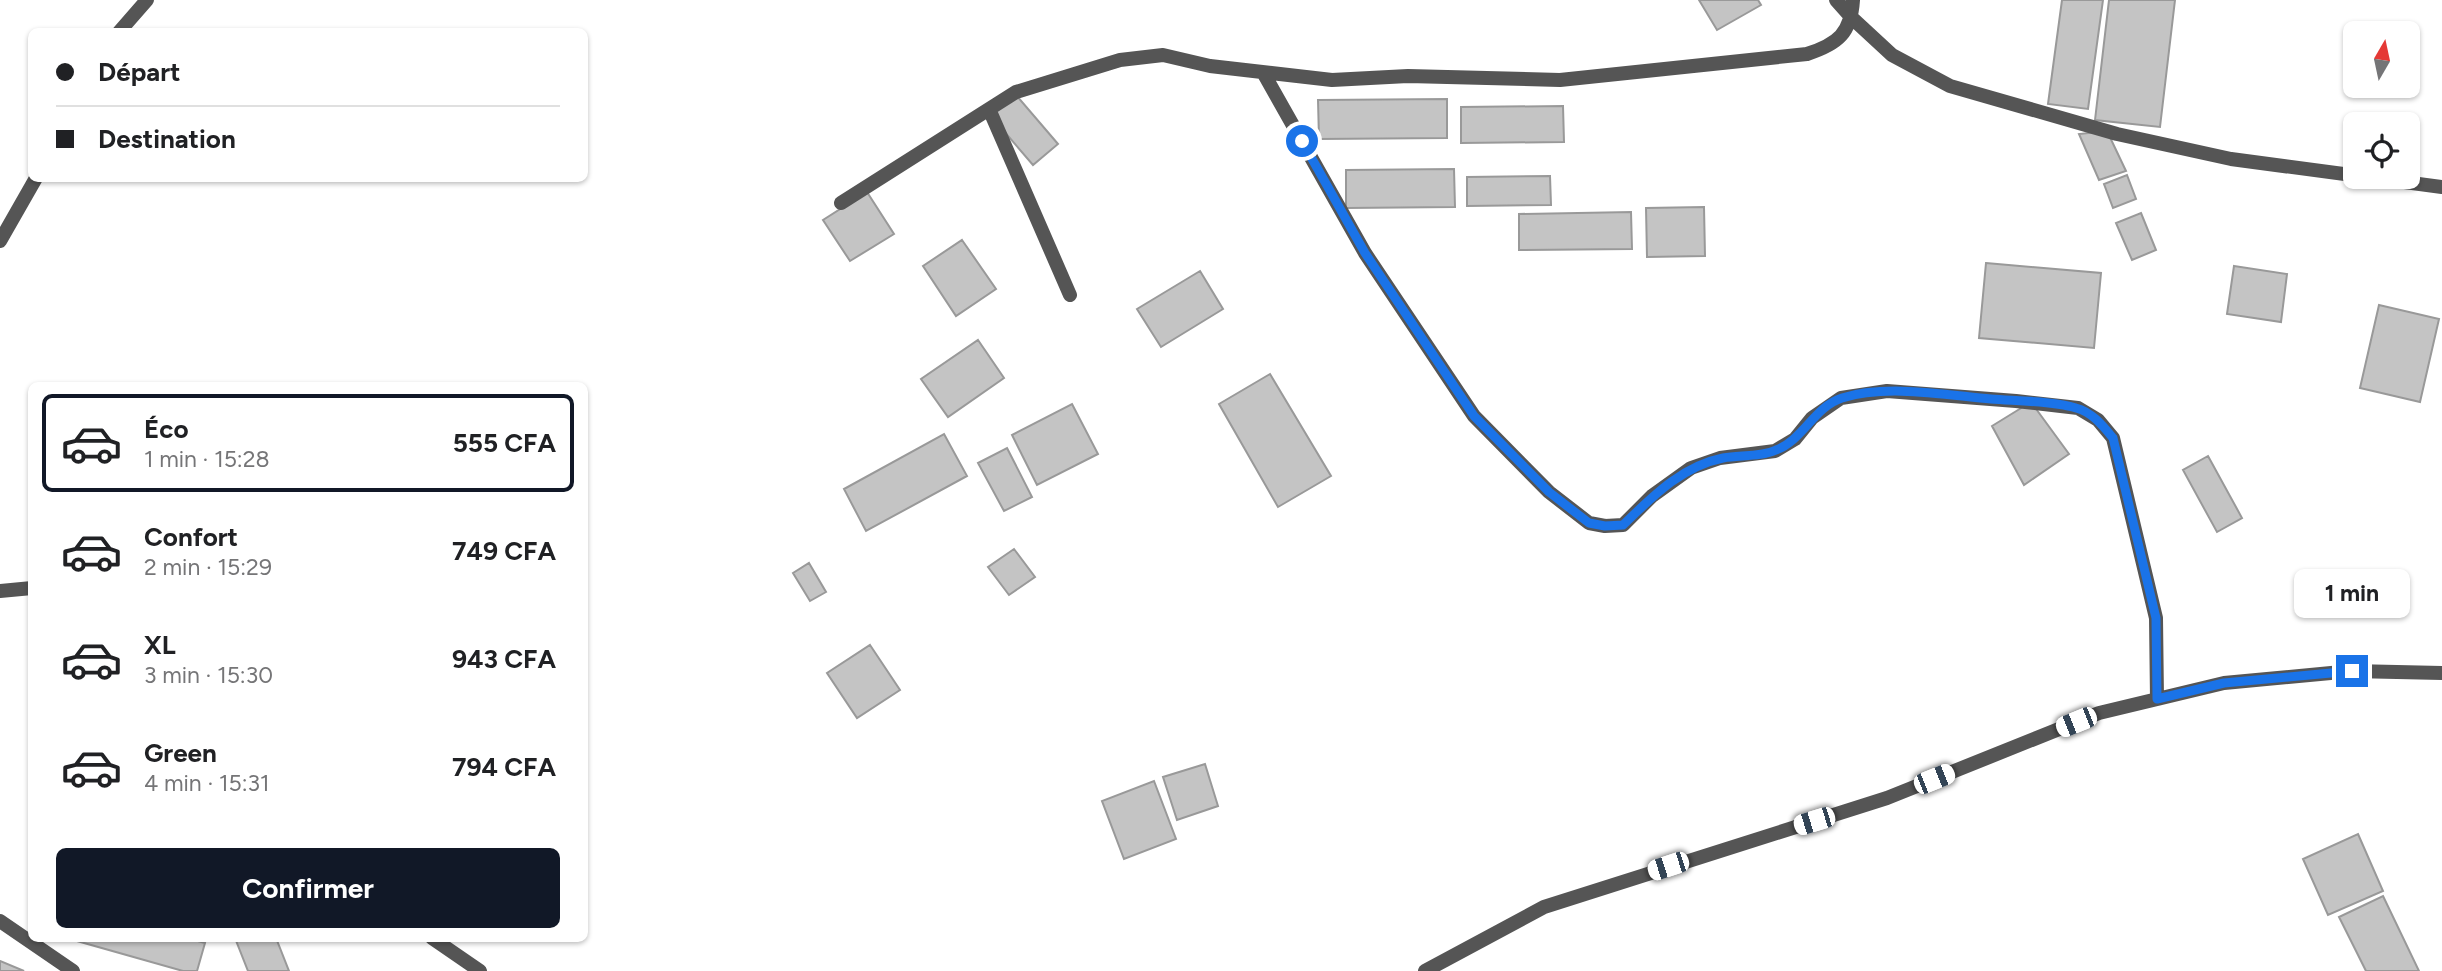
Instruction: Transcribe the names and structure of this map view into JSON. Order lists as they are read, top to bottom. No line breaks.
{"north":"top","page":{"banner":["Départ","Destination"],"list":[{"name":"Éco","note":"1 min · 15:28","value":"555 CFA"},{"name":"Confort","note":"2 min · 15:29","value":"749 CFA"},{"name":"XL","note":"3 min · 15:30","value":"943 CFA"},{"name":"Green","note":"4 min · 15:31","value":"794 CFA"}],"bubble":"1 min","buttons":"Confirmer"}}
